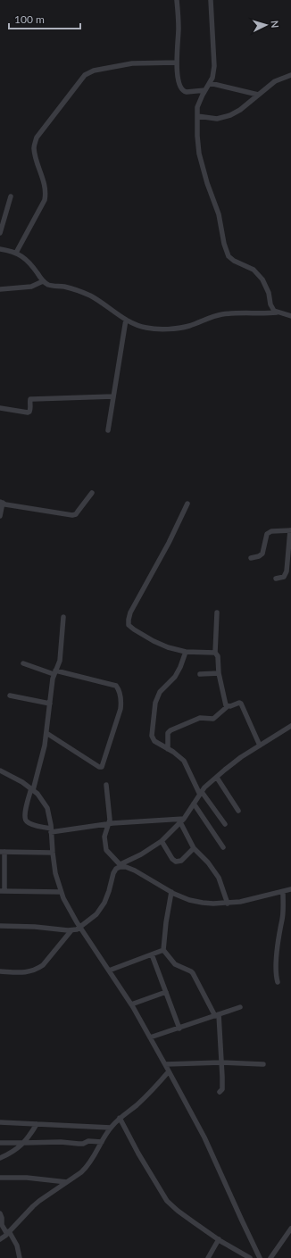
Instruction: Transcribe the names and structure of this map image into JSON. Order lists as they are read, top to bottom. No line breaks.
{"scale_bar":"100 m","north":"right"}
